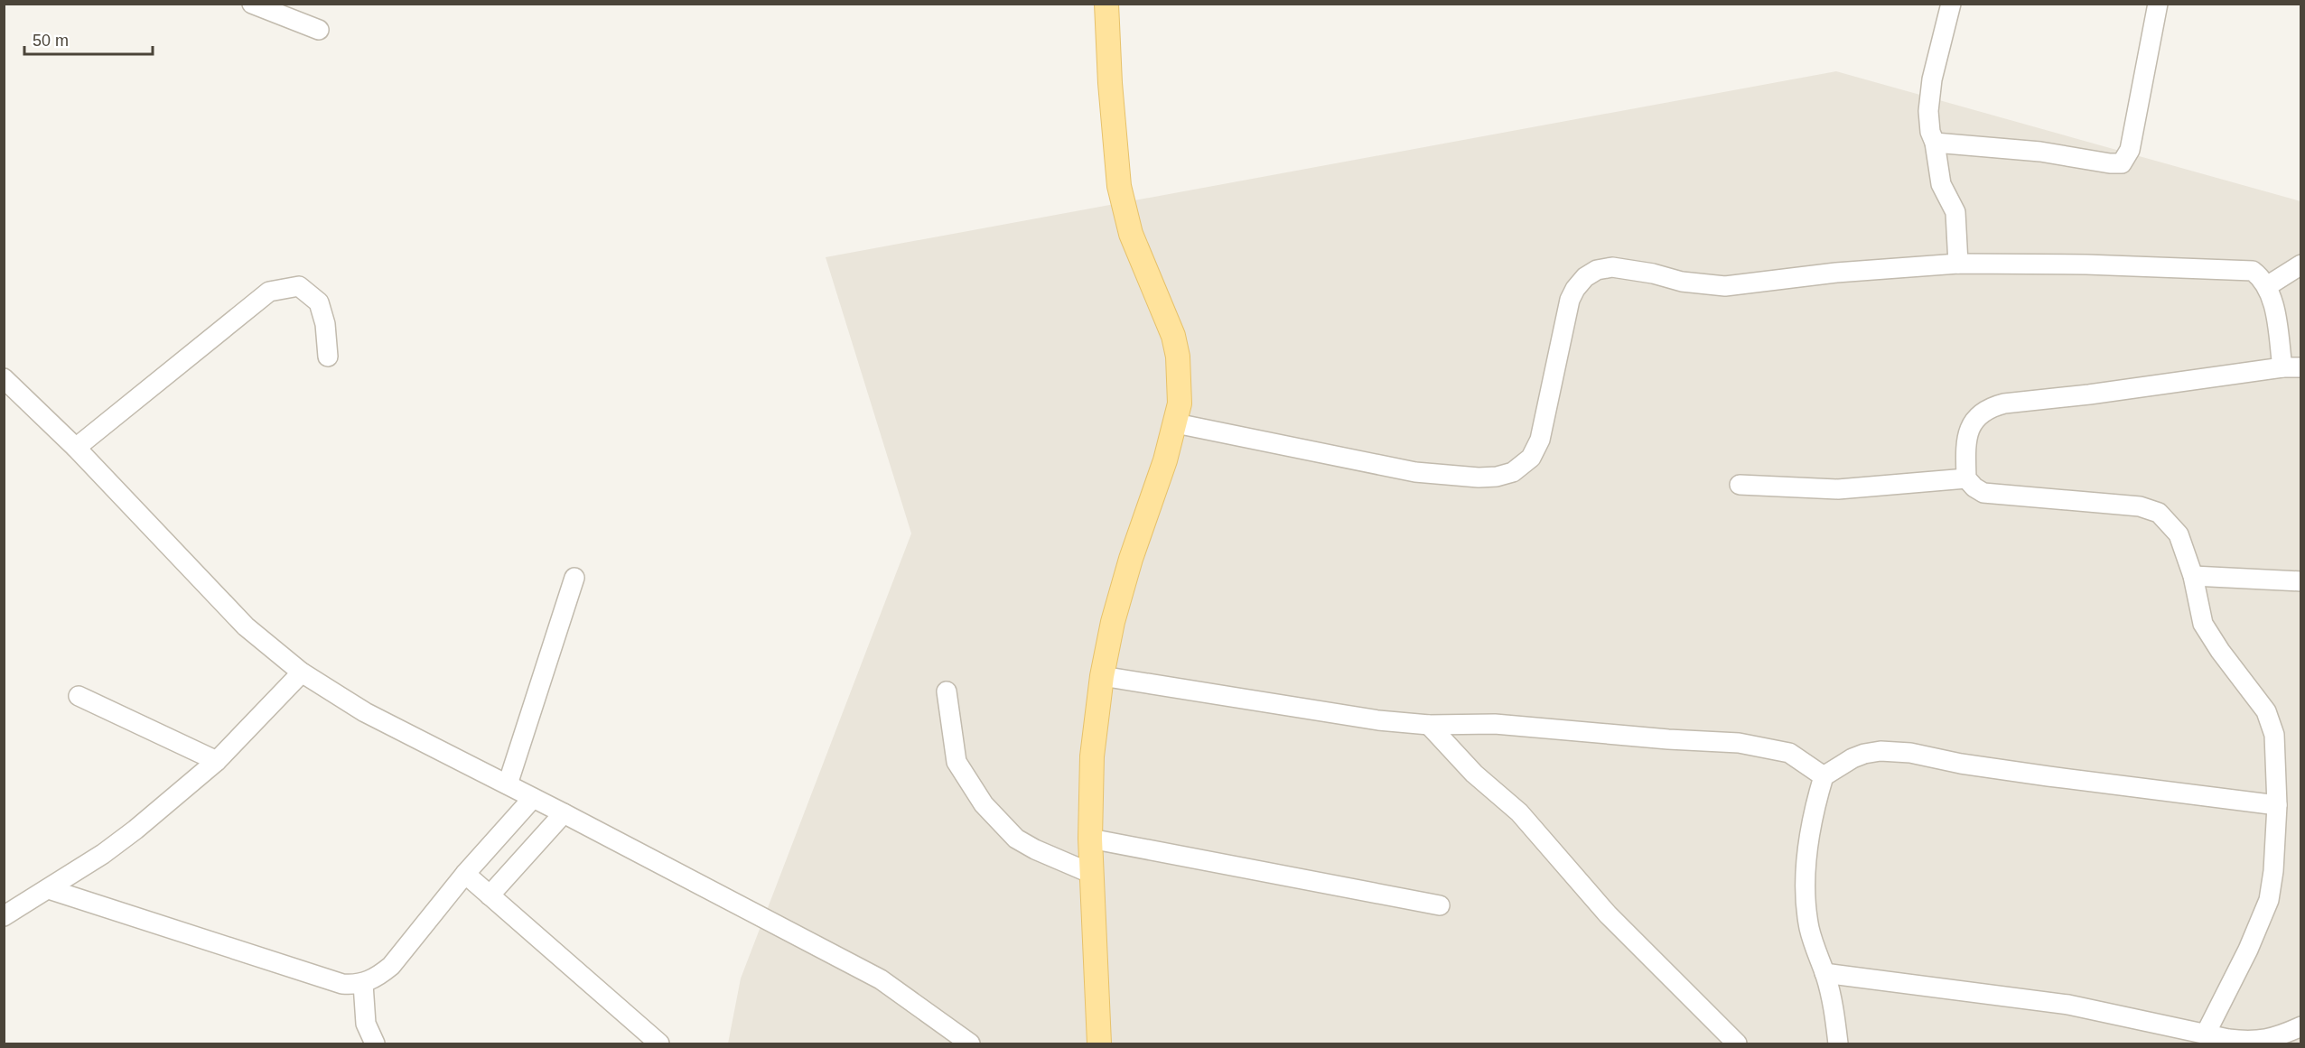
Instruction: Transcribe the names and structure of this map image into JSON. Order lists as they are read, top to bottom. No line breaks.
{"scale_bar":"50 m"}
